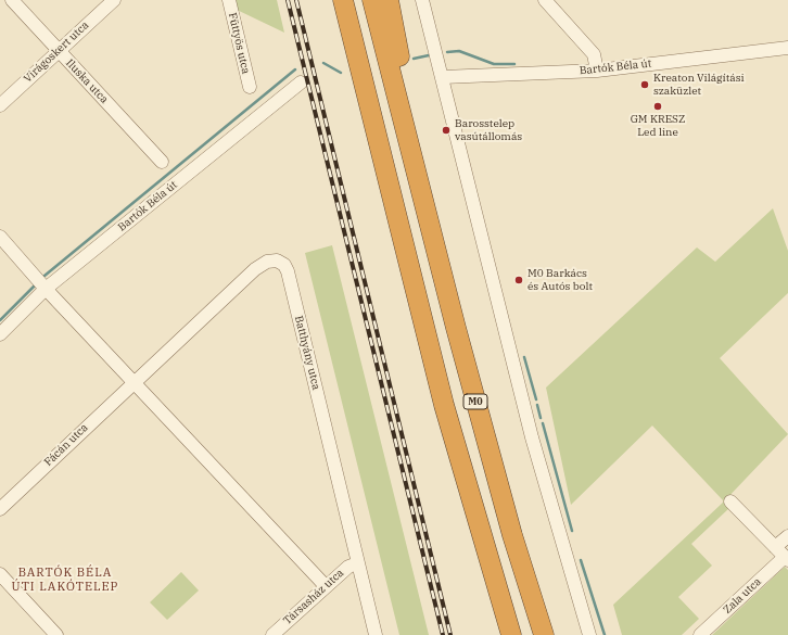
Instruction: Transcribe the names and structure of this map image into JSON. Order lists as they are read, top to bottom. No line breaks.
{"streets":{"highway":["M0"],"street":["Füttyös utca","Virágoskert utca","Bartók Béla út","Iluska utca","Batthyány utca","Fácán utca","Zala utca","Társasház utca"]},"crossings":[["Virágoskert utca","Iluska utca"],["Batthyány utca","Fácán utca"],["Batthyány utca","Társasház utca"]],"districts":["BARTÓK BÉLA ÚTI LAKÓTELEP"],"places":["Kreaton Világítási szaküzlet","GM KRESZ Led line","Barosstelep vasútállomás","M0 Barkács és Autós bolt"]}
